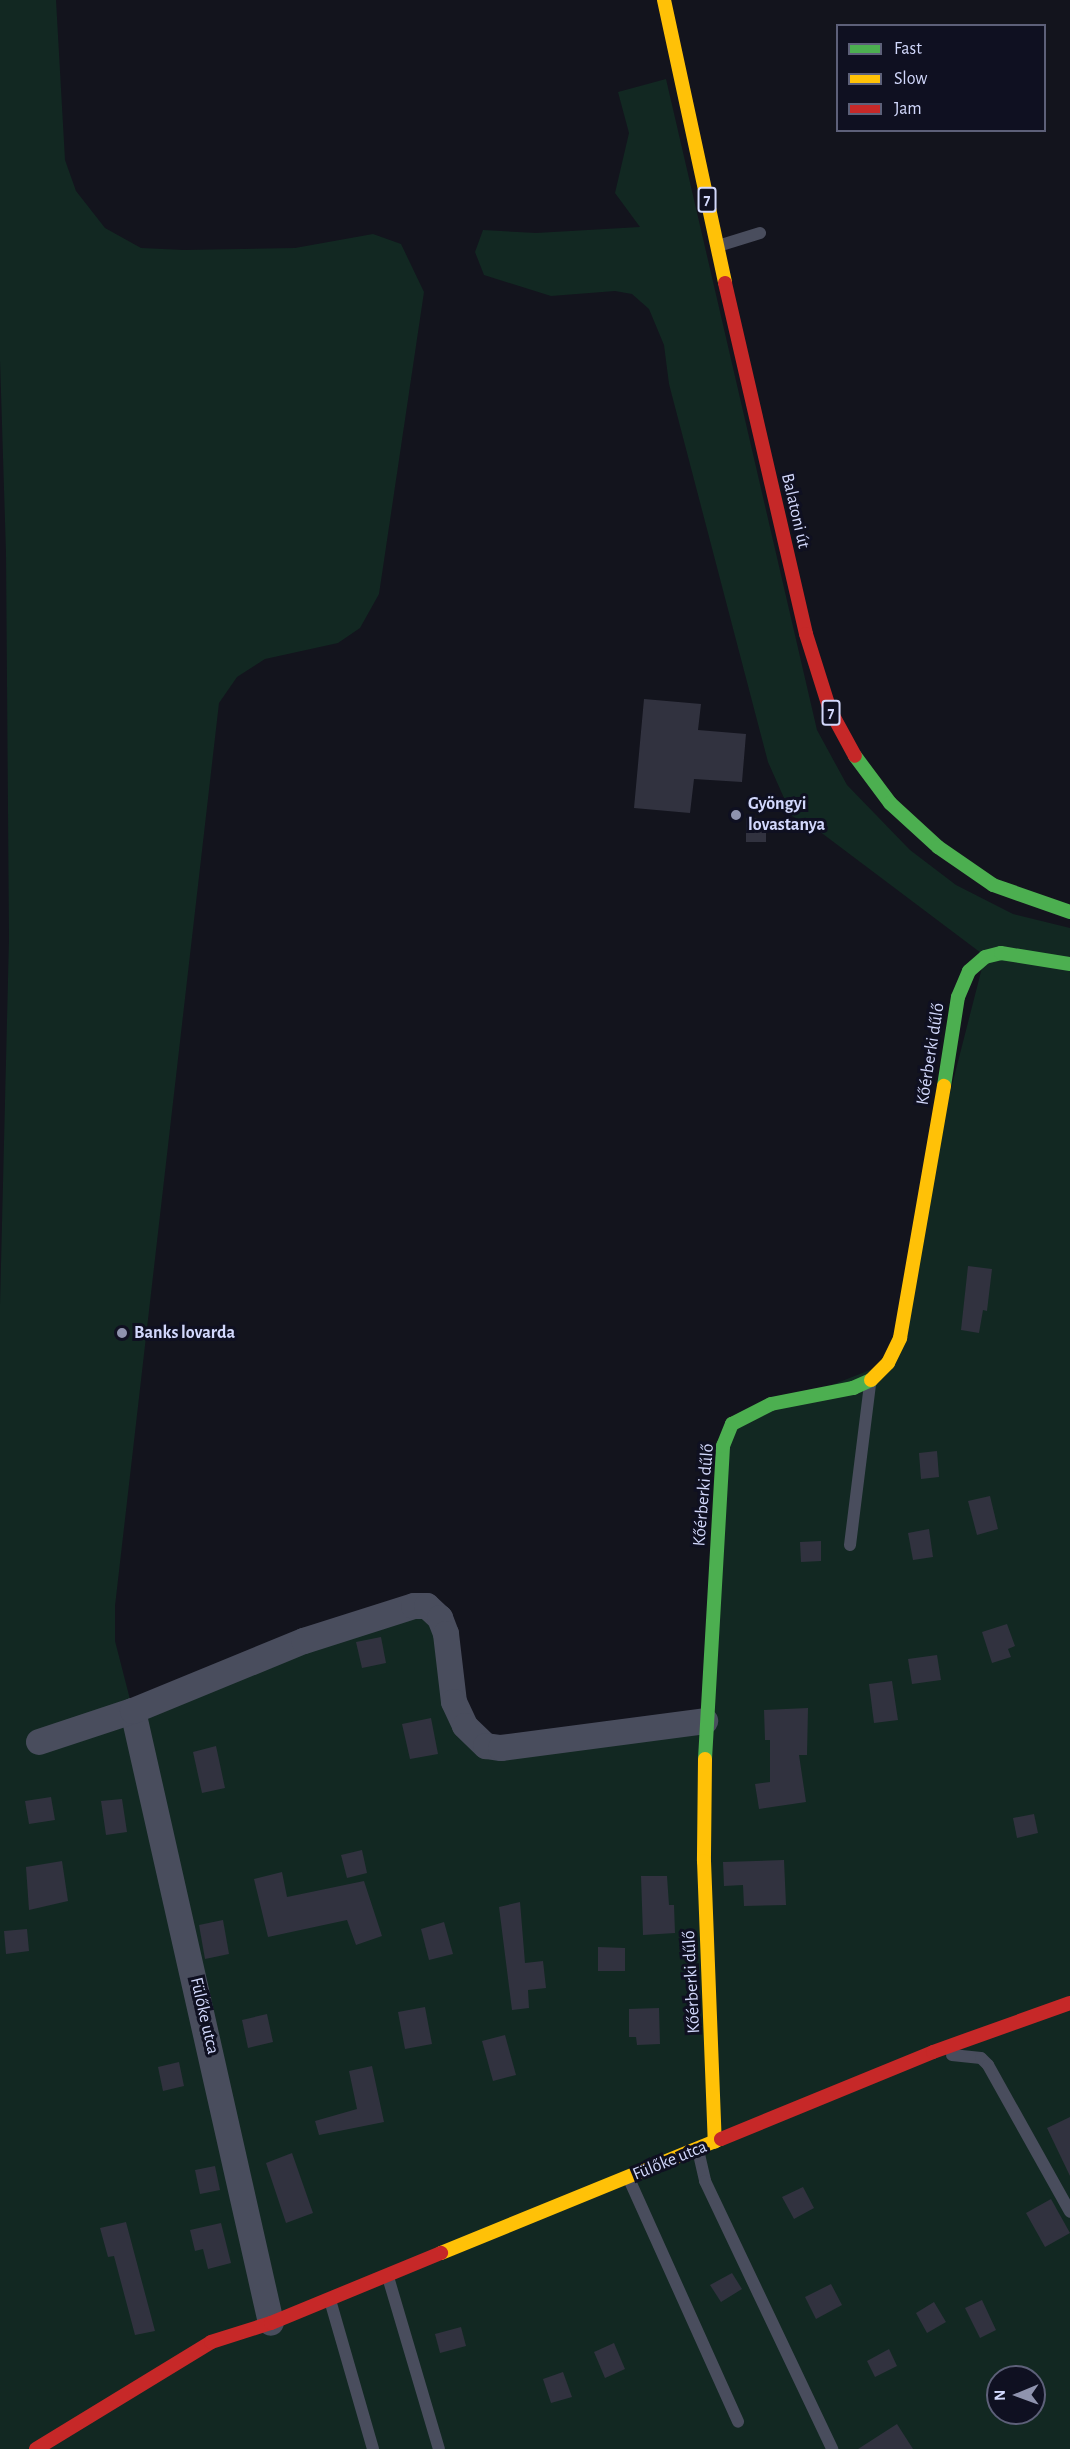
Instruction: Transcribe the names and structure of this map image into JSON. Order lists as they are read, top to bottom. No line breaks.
{"streets":{"street":["7","Balatoni út","Kőérberki dűlő","Fülőke utca"]},"crossings":[["Kőérberki dűlő","Fülőke utca"]],"places":["Gyöngyi lovastanya","Banks lovarda"],"legend":["Fast","Slow","Jam"],"north":"left"}
